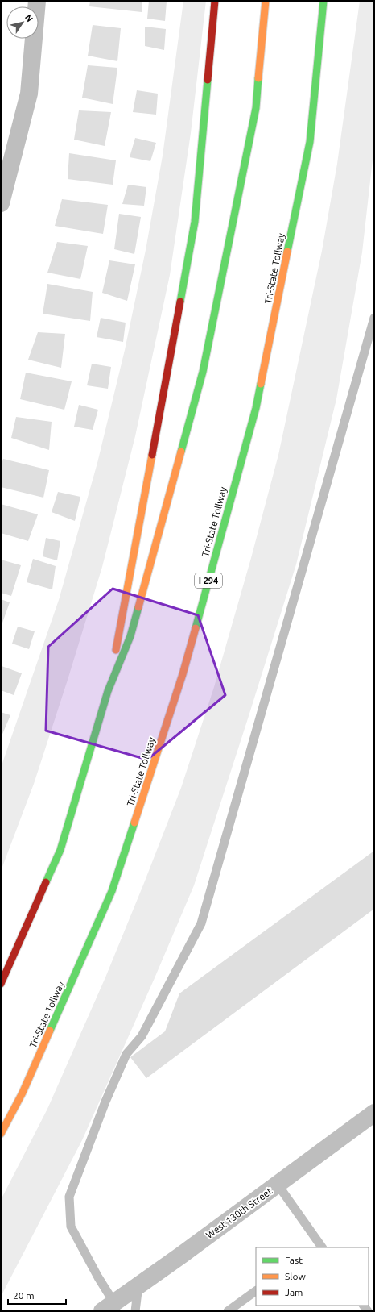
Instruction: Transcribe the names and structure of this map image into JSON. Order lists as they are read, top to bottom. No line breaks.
{"streets":{"highway":["Tri-State Tollway","I 294"],"street":["West 130th Street"]},"legend":["Fast","Slow","Jam"],"scale_bar":"20 m","north":"top right"}
